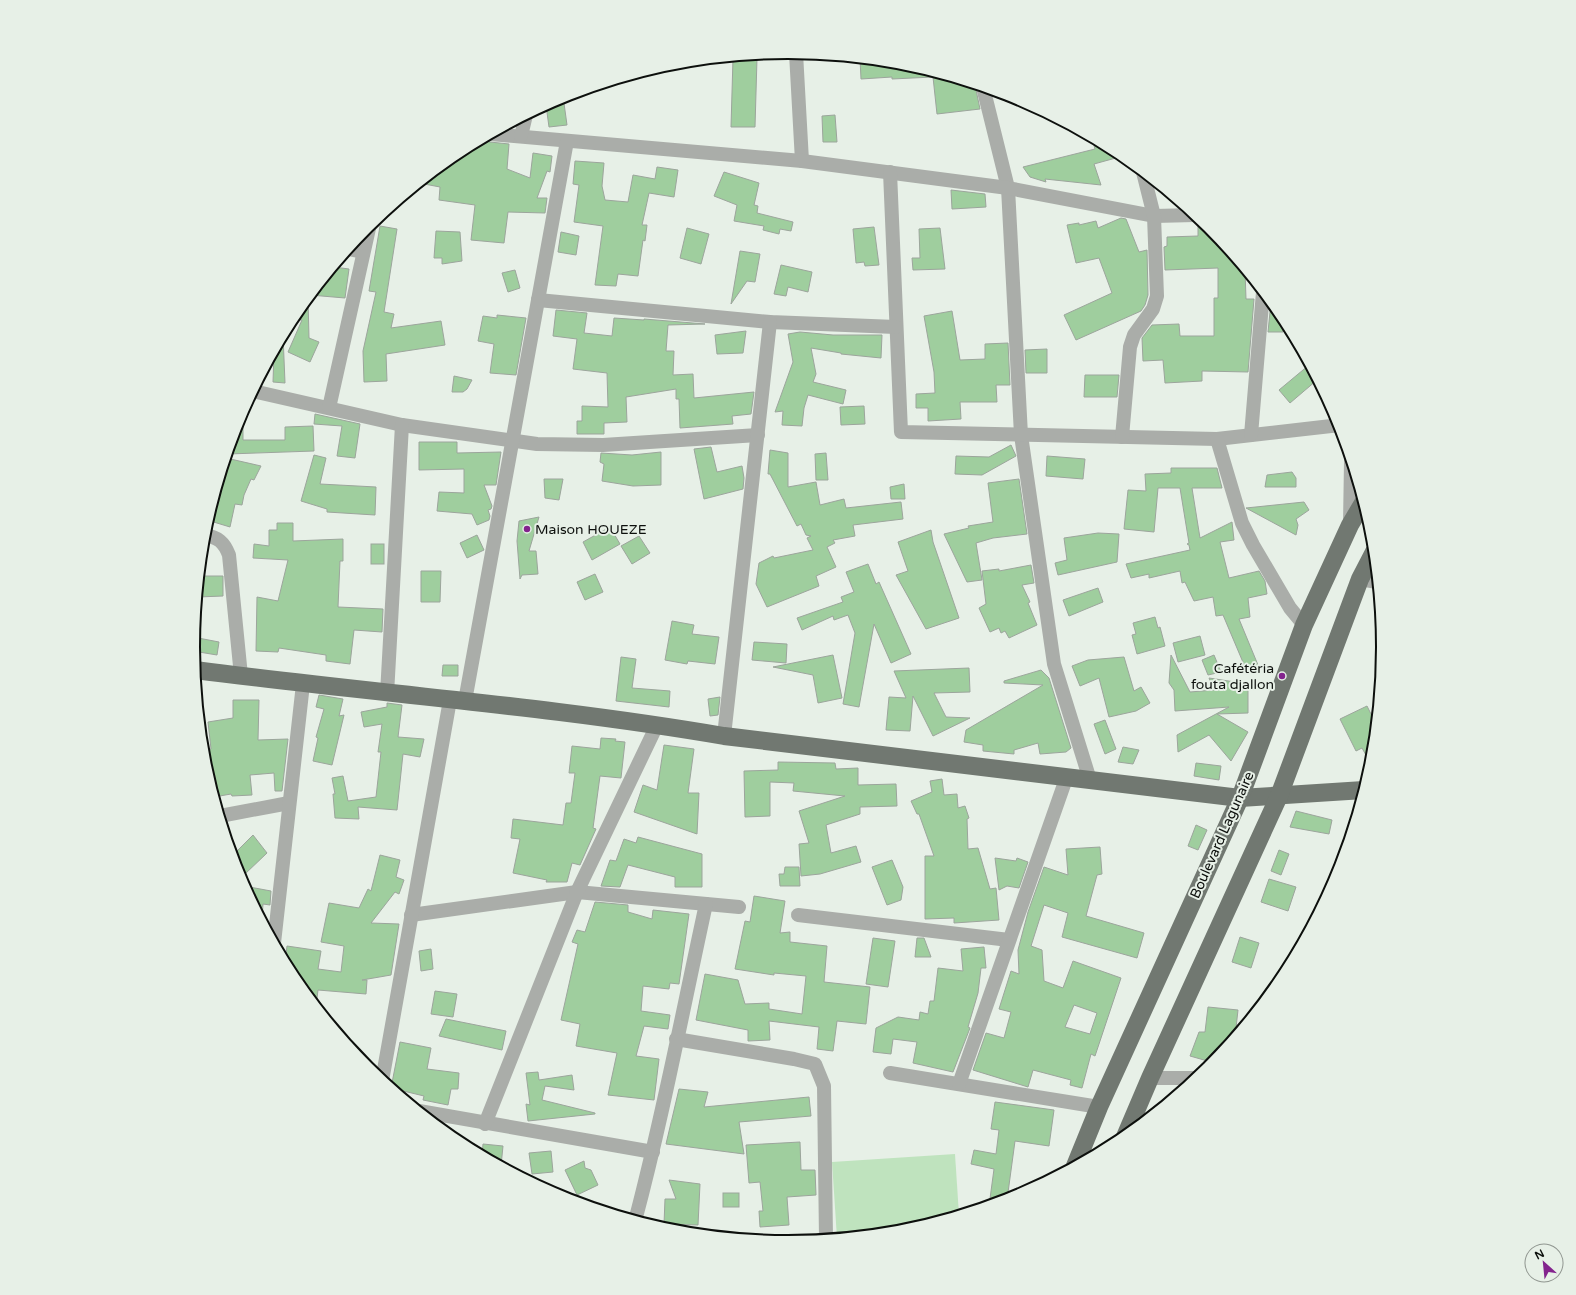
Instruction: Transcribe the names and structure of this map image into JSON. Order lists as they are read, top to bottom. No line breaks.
{"streets":{"main road":["Boulevard Lagunaire"]},"places":["Maison HOUEZE","Cafétéria fouta djallon"],"north":"top left"}
